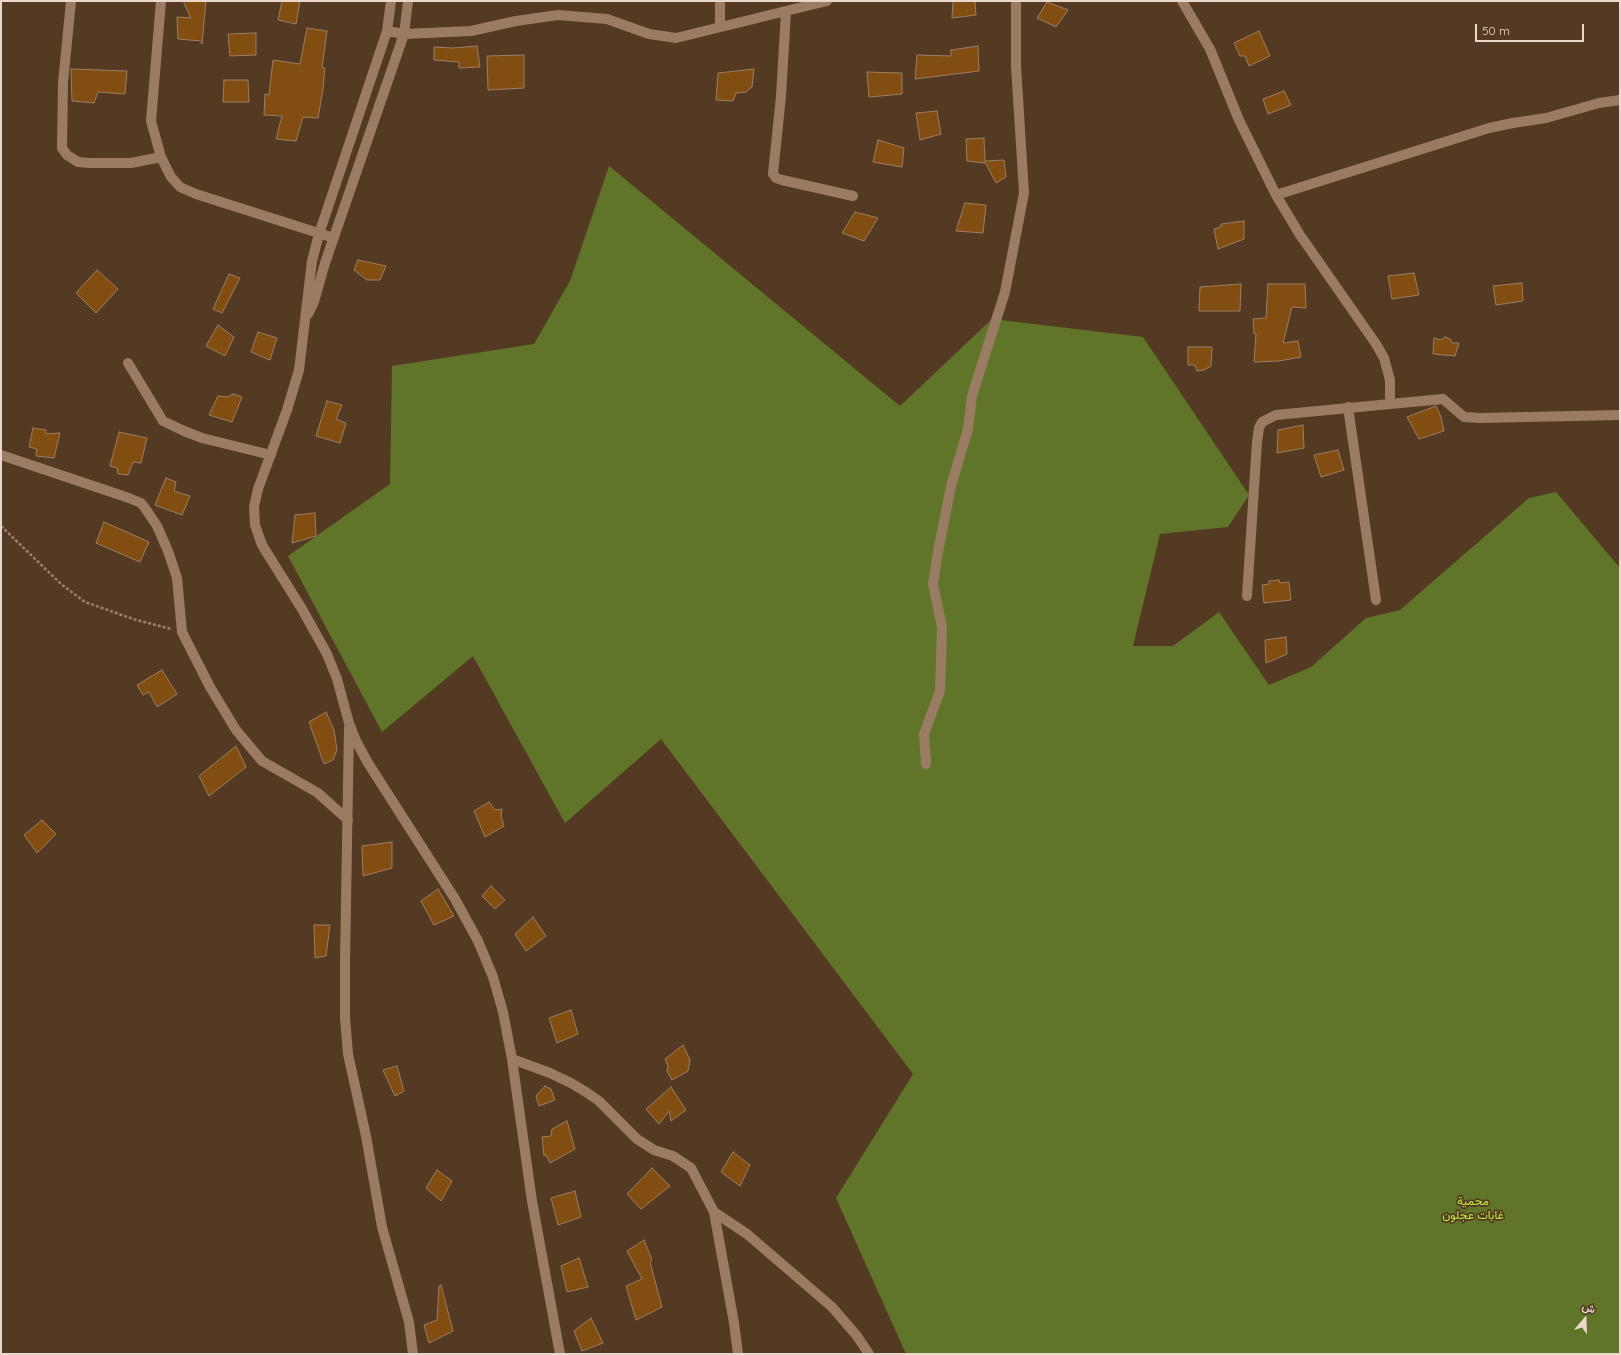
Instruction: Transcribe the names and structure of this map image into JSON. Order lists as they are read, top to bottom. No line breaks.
{"parks":["محمية غابات عجلون"],"scale_bar":"50 m","north":"top"}
